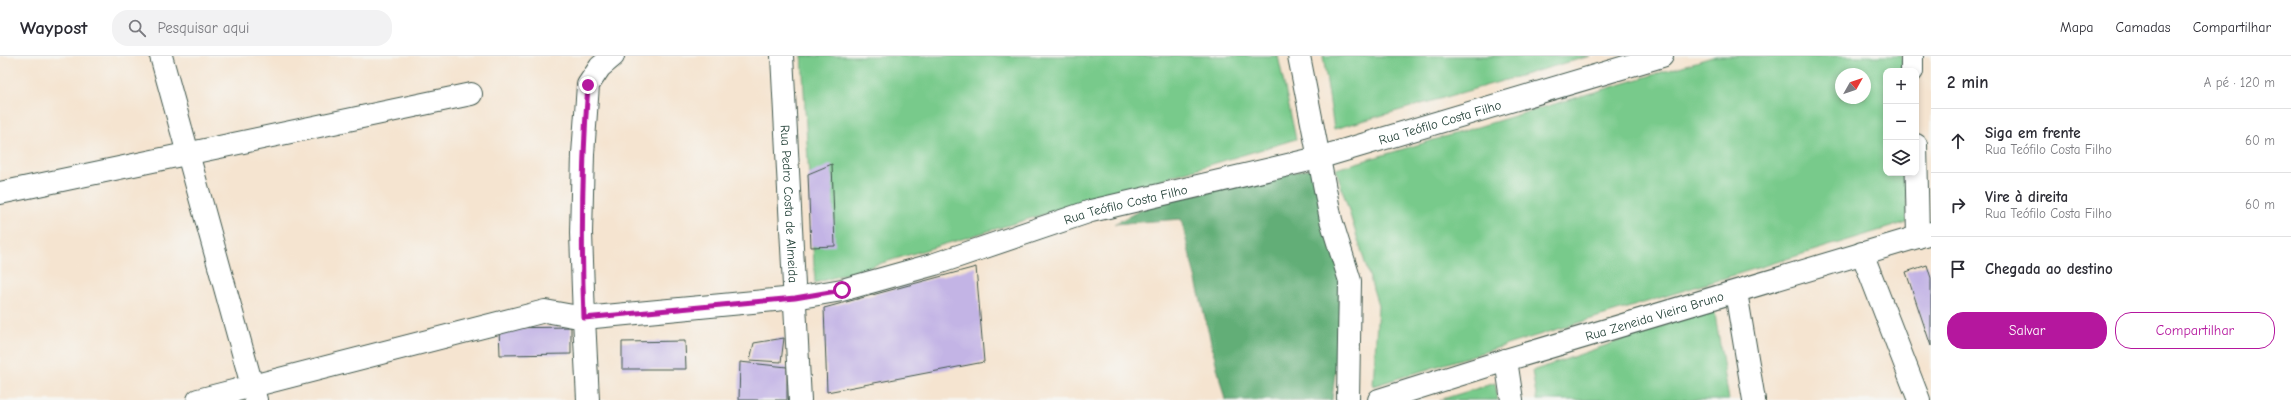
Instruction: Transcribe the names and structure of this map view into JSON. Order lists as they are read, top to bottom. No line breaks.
{"streets":{"street":["Rua Teófilo Costa Filho","Rua Pedro Costa de Almeida","Rua Zeneida Vieira Bruno"]},"crossings":[["Rua Teófilo Costa Filho","Rua Pedro Costa de Almeida"]],"north":"top right","page":{"header":"Waypost","search":"Pesquisar aqui","nav":["Mapa","Camadas","Compartilhar"],"heading":["2 min","A pé · 120 m"],"map_buttons":["+","−"],"list":[["Siga em frente","Rua Teófilo Costa Filho","60 m"],["Vire à direita","Rua Teófilo Costa Filho","60 m"],"Chegada ao destino"],"buttons":["Salvar","Compartilhar"]}}
